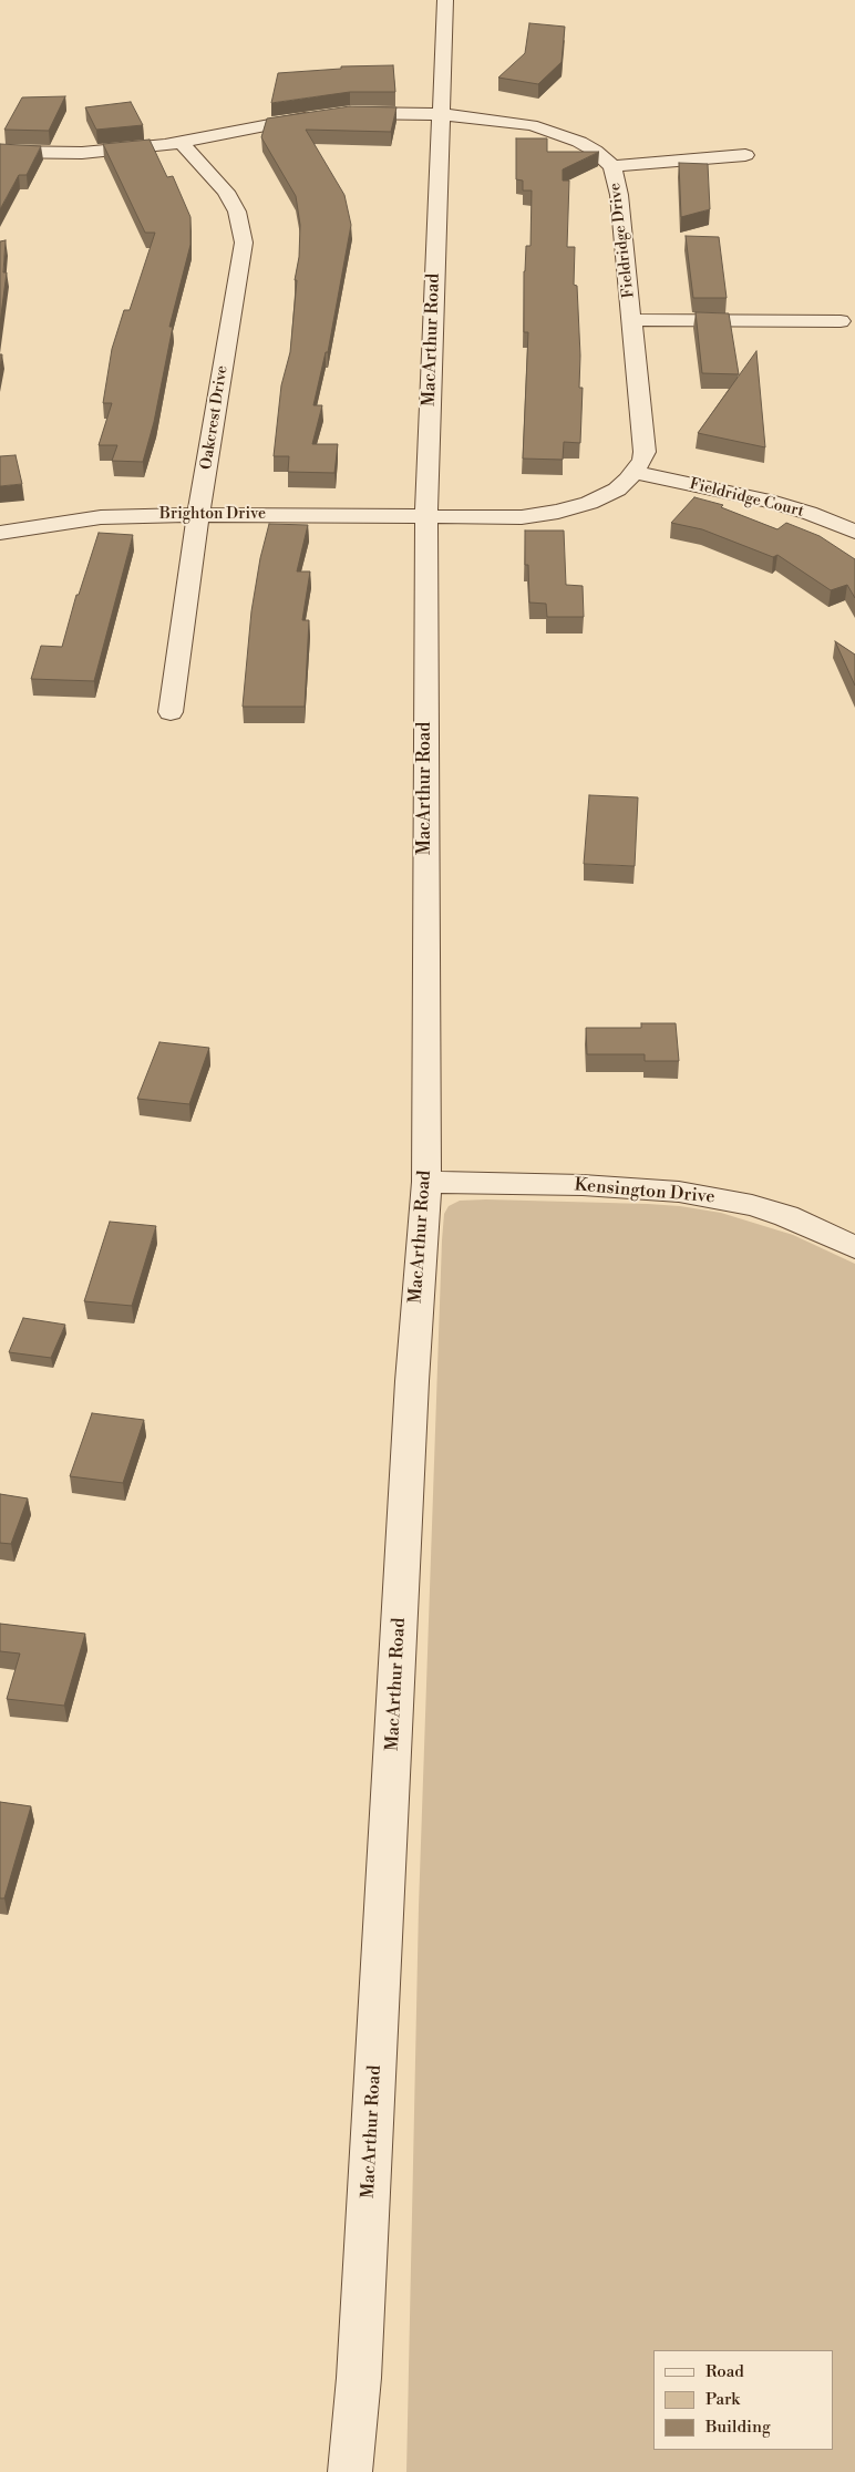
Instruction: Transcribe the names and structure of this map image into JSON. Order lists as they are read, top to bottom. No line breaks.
{"streets":{"street":["Fieldridge Drive","MacArthur Road","Oakcrest Drive","Fieldridge Court","Brighton Drive","Kensington Drive"]},"crossings":[["Fieldridge Drive","MacArthur Road"],["Fieldridge Drive","Fieldridge Court"],["Fieldridge Drive","Brighton Drive"],["MacArthur Road","Brighton Drive"],["MacArthur Road","Kensington Drive"],["Oakcrest Drive","Brighton Drive"]],"legend":["Road","Park","Building"]}
